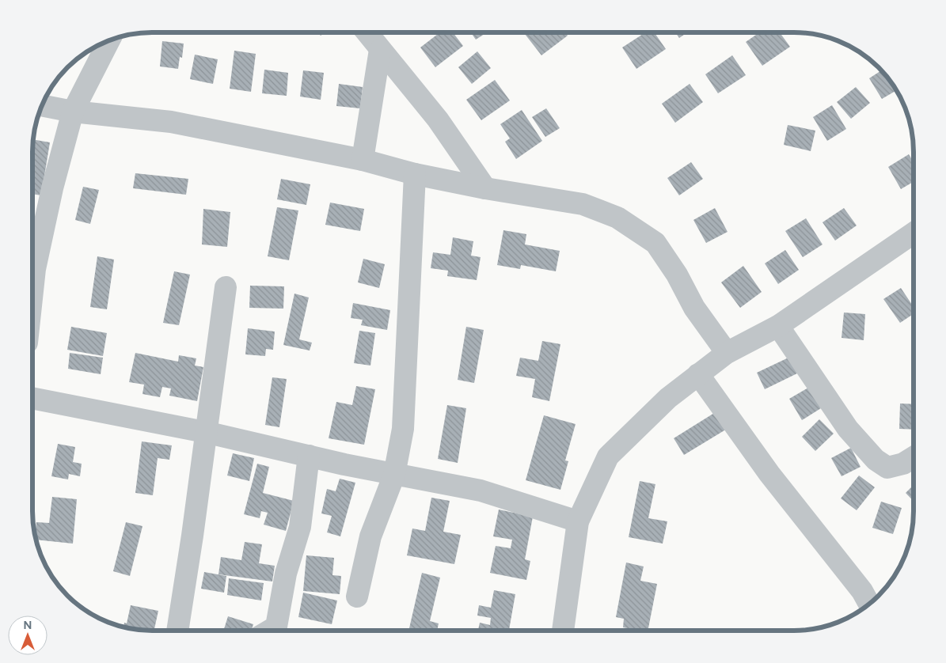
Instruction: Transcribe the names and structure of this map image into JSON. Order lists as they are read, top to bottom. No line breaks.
{"north":"top"}
